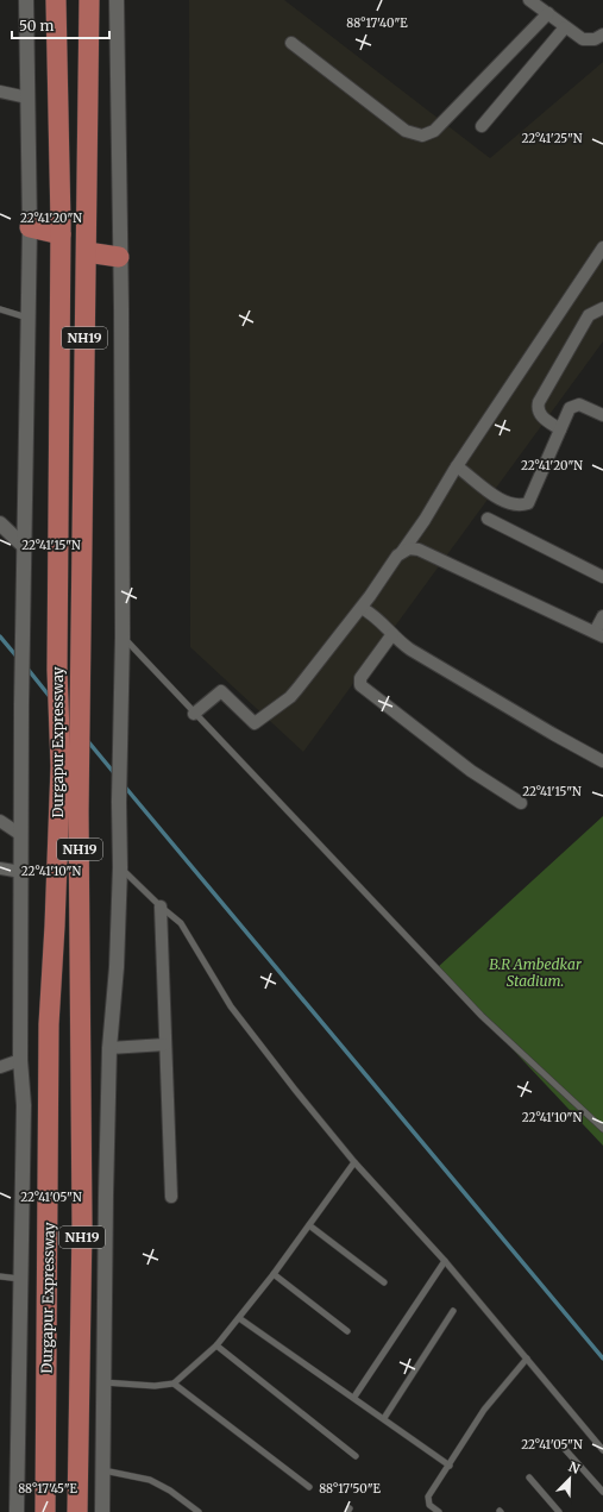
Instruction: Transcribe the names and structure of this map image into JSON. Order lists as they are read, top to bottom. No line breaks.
{"streets":{"highway":["NH19","Durgapur Expressway"]},"parks":["B.R Ambedkar Stadium."],"scale_bar":"50 m","north":"top right","coordinates":["88°17'40\"E","22°41'25\"N","22°41'20\"N","22°41'15\"N","22°41'10\"N","22°41'05\"N","88°17'45\"E","88°17'50\"E"]}
